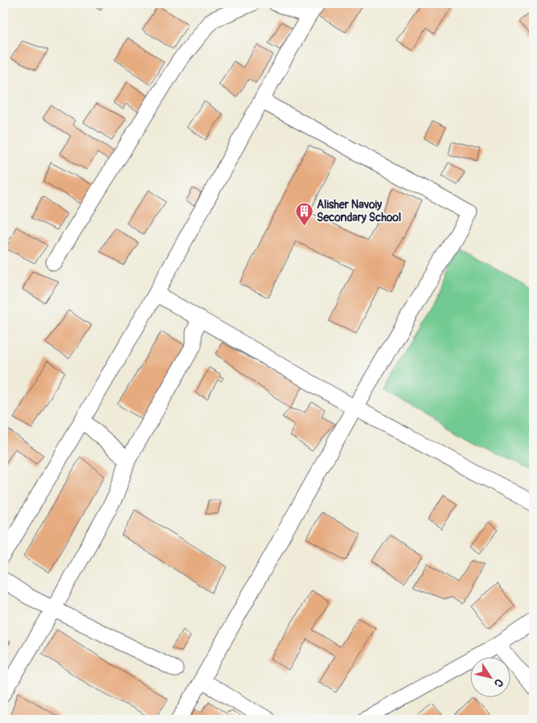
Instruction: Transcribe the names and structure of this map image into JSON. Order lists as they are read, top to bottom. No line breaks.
{"places":{"building":["Alisher Navoiy Secondary School"]},"north":"bottom right"}
